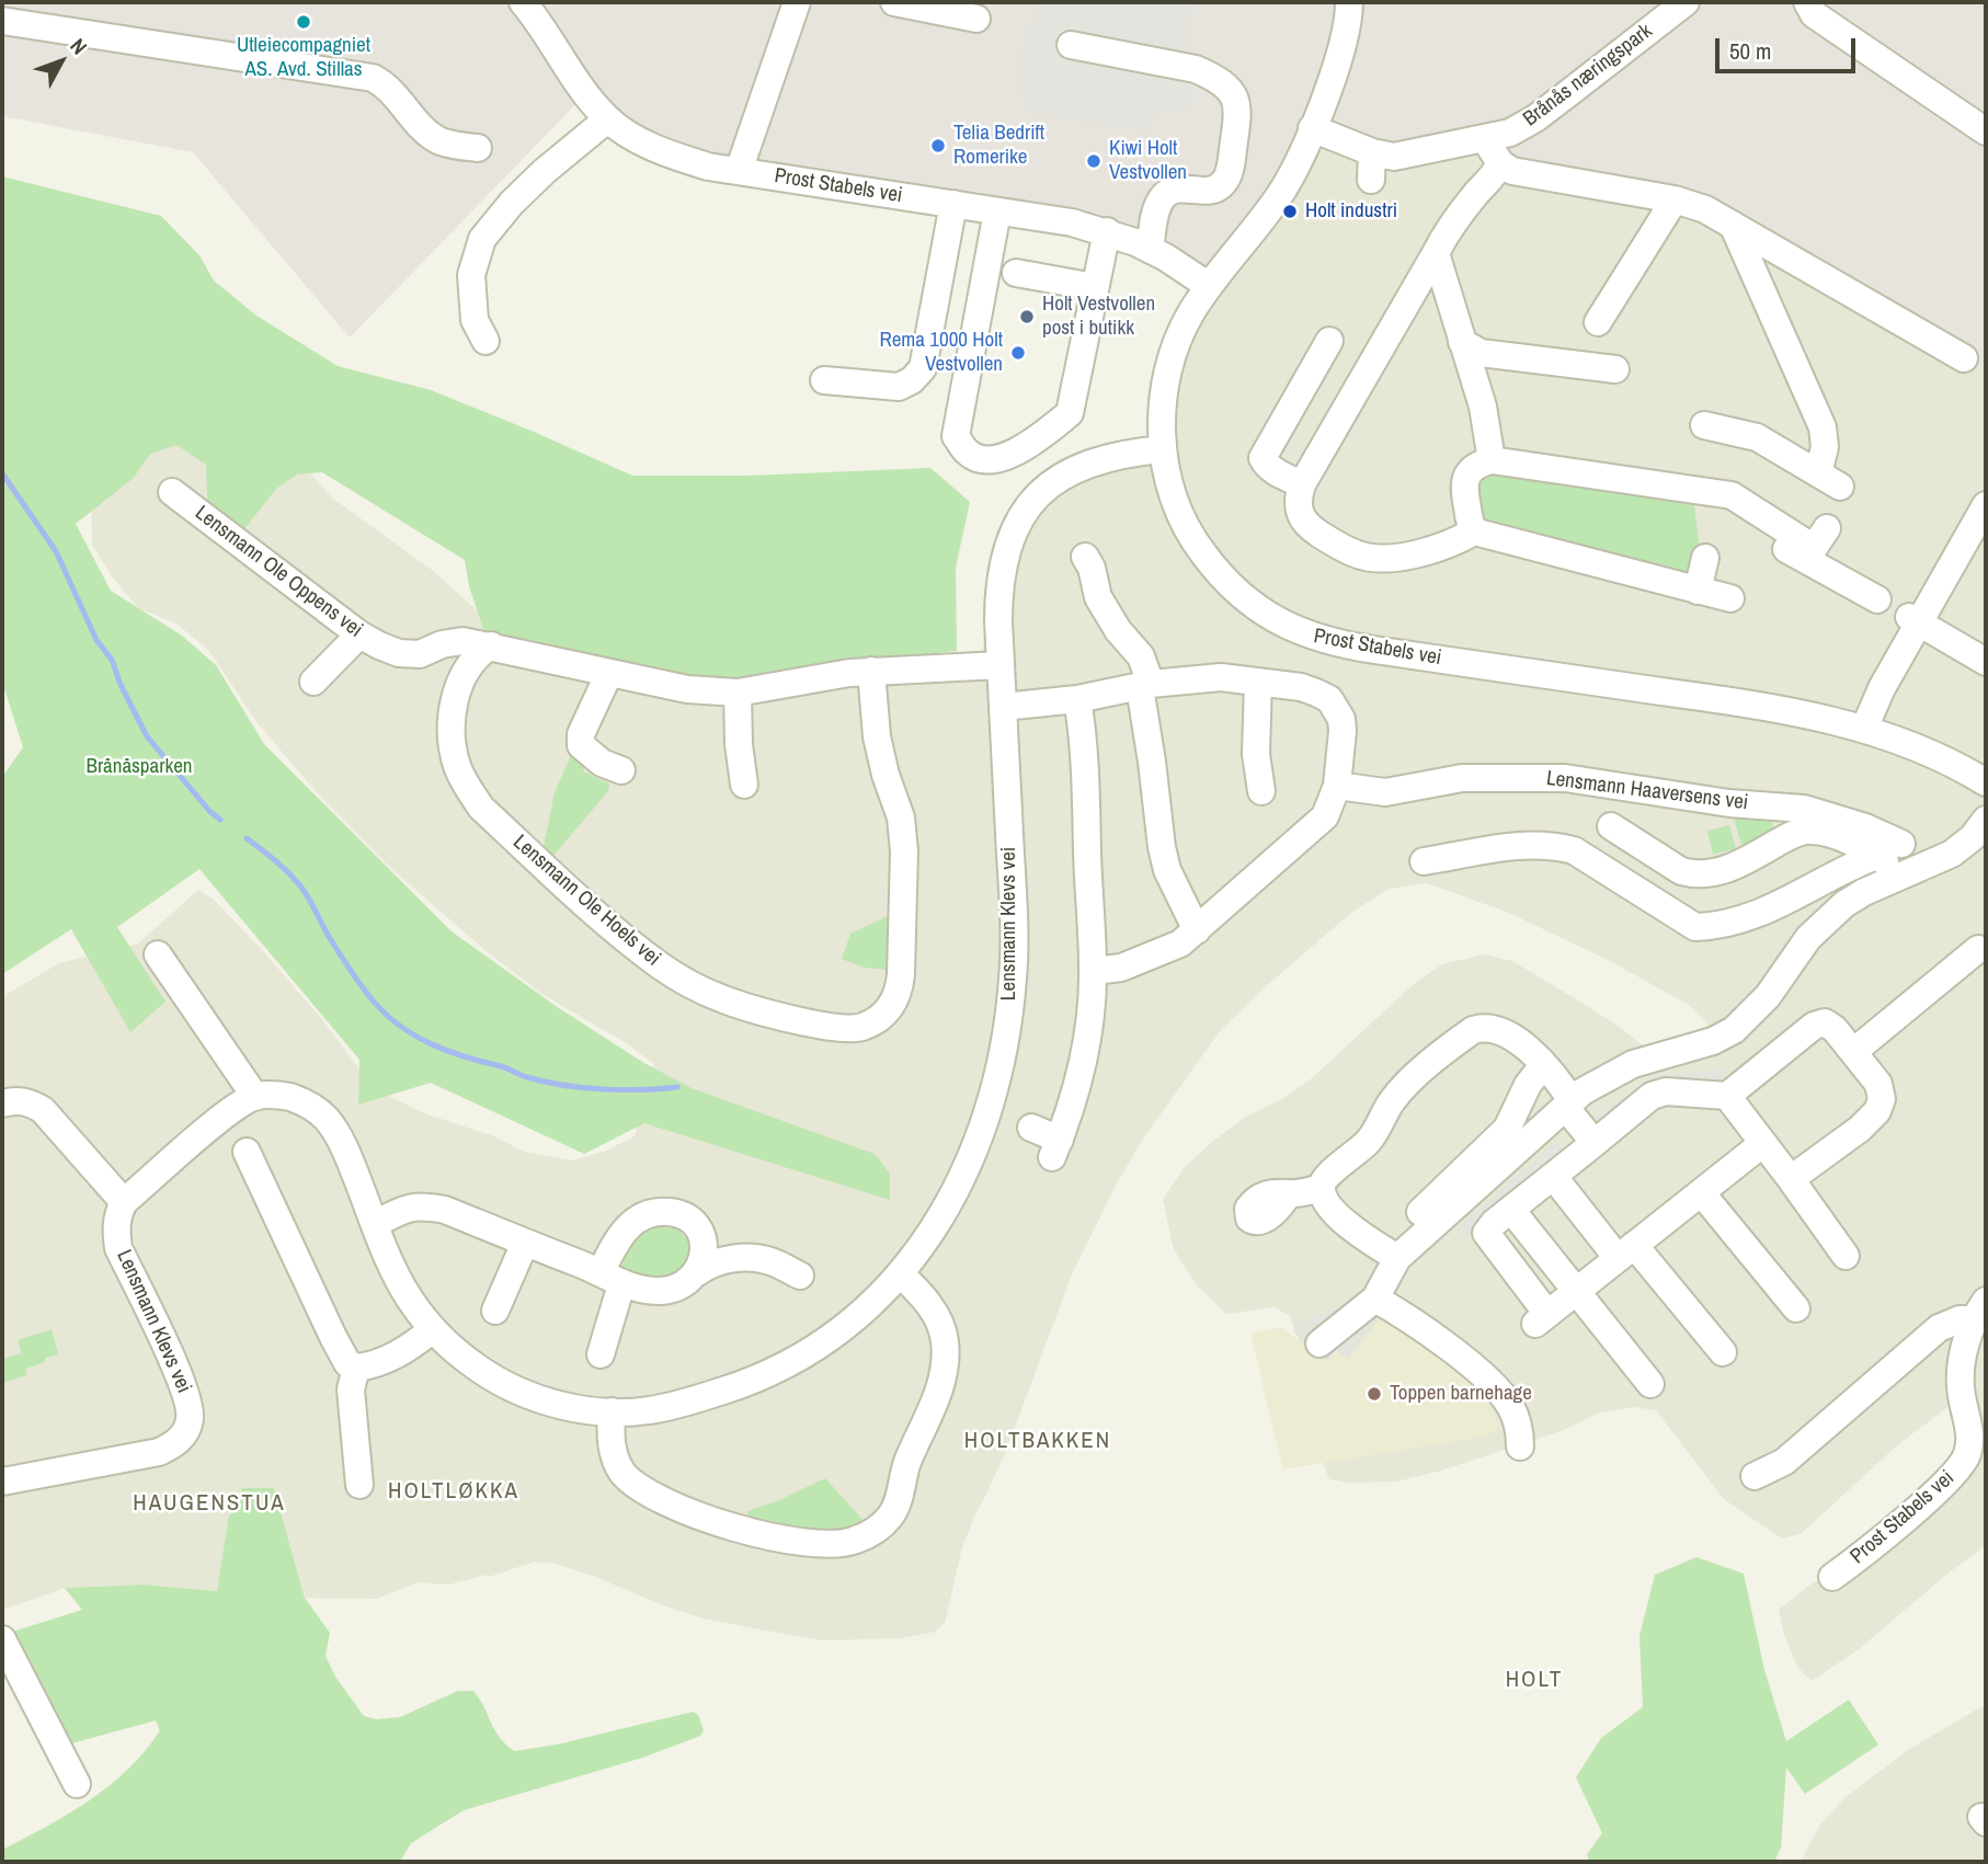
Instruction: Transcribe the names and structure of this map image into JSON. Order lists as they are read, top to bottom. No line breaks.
{"streets":{"street":["Brånås næringspark","Prost Stabels vei","Lensmann Ole Oppens vei","Lensmann Haaversens vei","Lensmann Ole Hoels vei","Lensmann Klevs vei"]},"crossings":[["Prost Stabels vei","Lensmann Klevs vei"],["Lensmann Ole Oppens vei","Lensmann Ole Hoels vei"],["Lensmann Ole Oppens vei","Lensmann Klevs vei"]],"districts":["HOLTBAKKEN","HOLTLØKKA","HAUGENSTUA","HOLT"],"parks":["Brånåsparken"],"places":["Utleiecompagniet AS. Avd. Stillas","Telia Bedrift Romerike","Kiwi Holt Vestvollen","Holt industri","Holt Vestvollen post i butikk","Rema 1000 Holt Vestvollen","Toppen barnehage"],"scale_bar":"50 m","north":"top right"}
